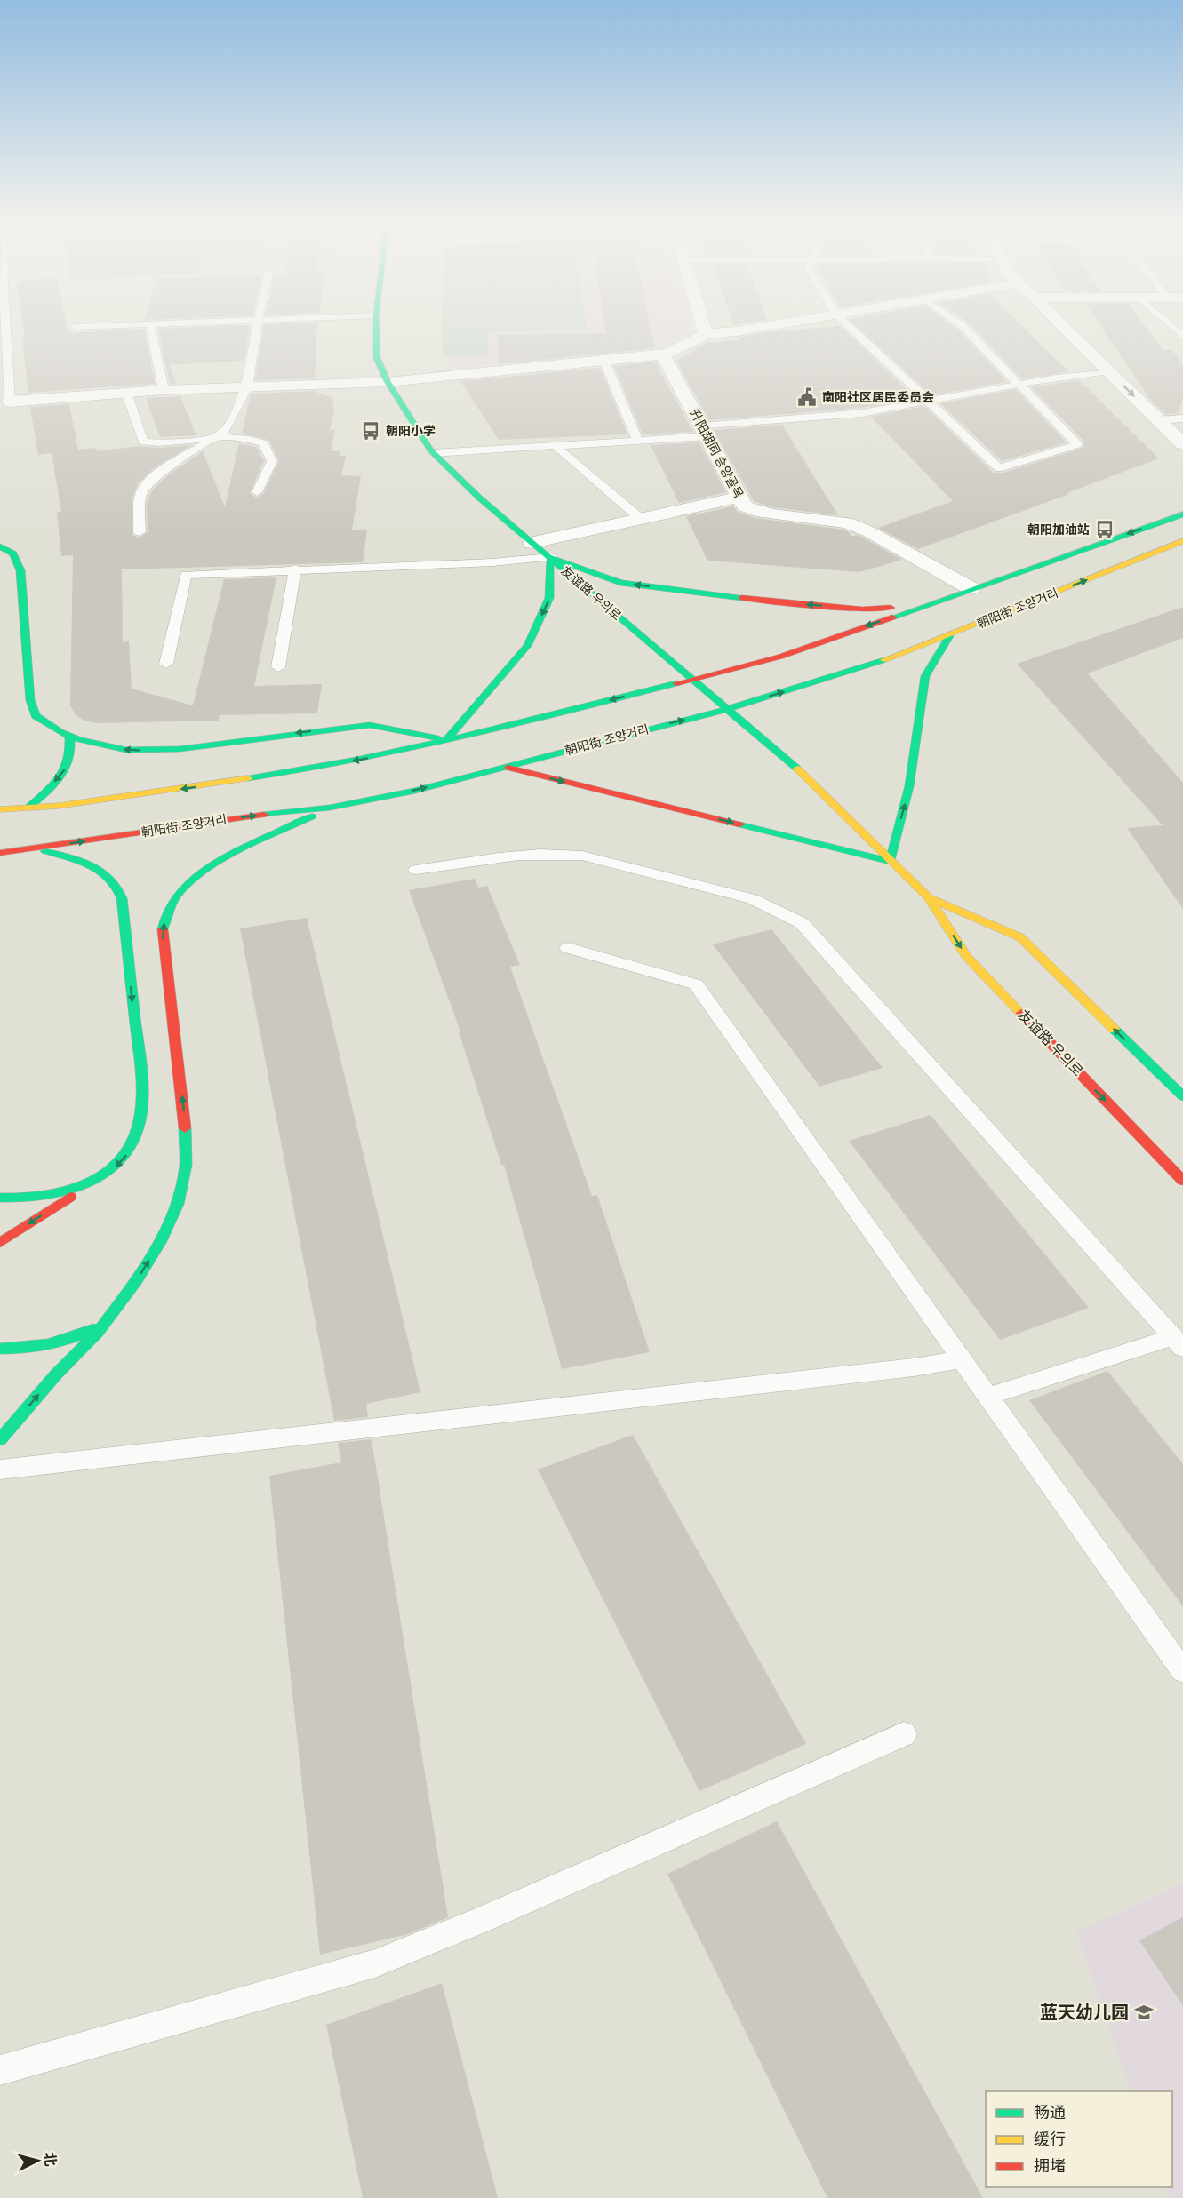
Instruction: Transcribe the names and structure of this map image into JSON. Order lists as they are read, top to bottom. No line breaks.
{"streets":{"main road":["友谊路 우의로","朝阳街 조양거리"],"street":["升阳胡同 승양골목"]},"crossings":[["友谊路 우의로","朝阳街 조양거리"]],"places":{"public building":["南阳社区居民委员会"],"bus stop":["朝阳小学","朝阳加油站"],"school or university":["蓝天幼儿园"]},"legend":["畅通","缓行","拥堵"],"north":"right"}
